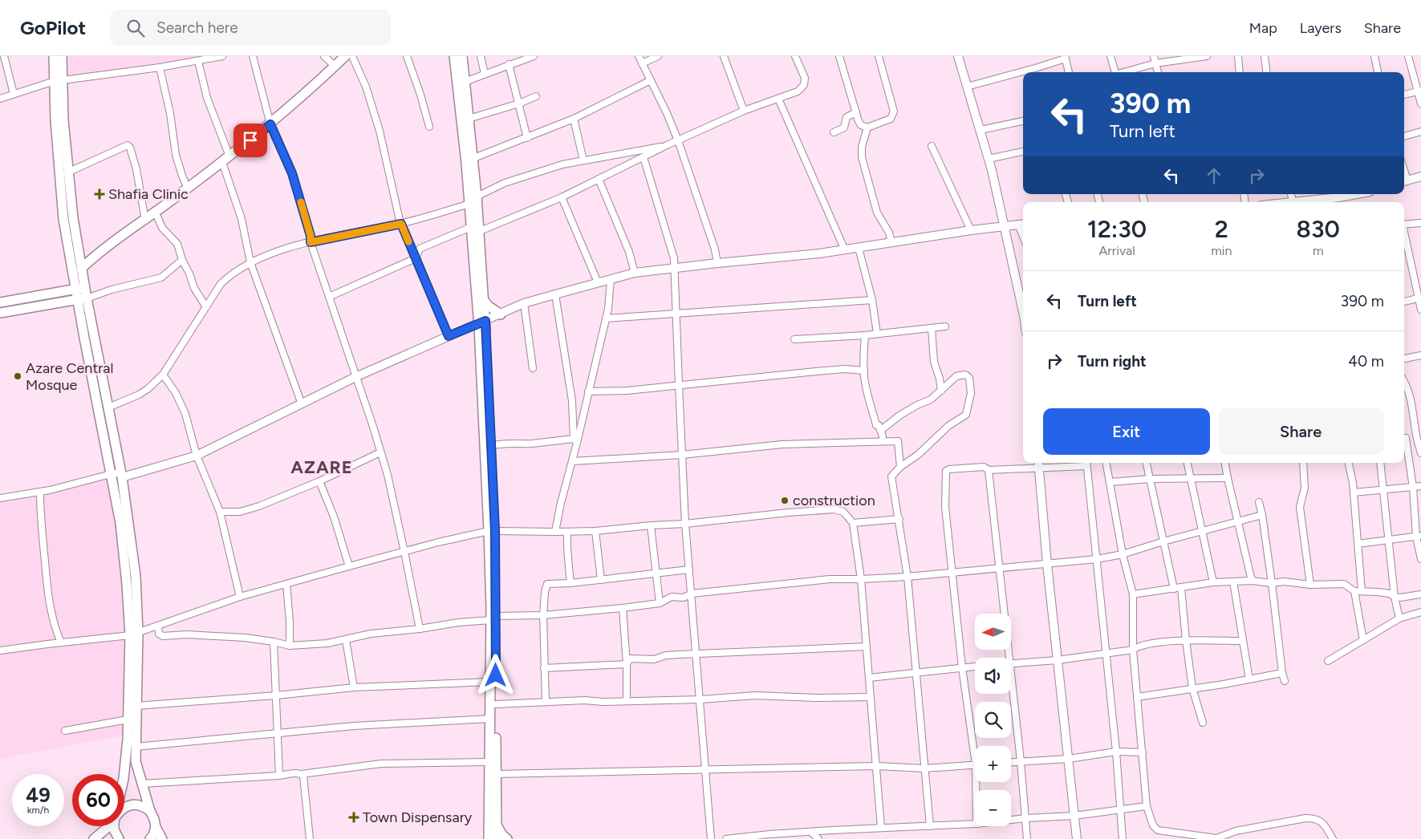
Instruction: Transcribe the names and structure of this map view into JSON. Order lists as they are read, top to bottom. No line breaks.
{"districts":["AZARE"],"places":{"health":["Shafia Clinic","Town Dispensary"],"other":["Azare Central Mosque","construction"]},"north":"left","page":{"header":"GoPilot","search":"Search here","nav":["Map","Layers","Share"],"turn":["390 m","Turn left"],"eta":["12:30","Arrival","2","min","830","m"],"list":[{"name":"Turn left","value":"390 m"},{"name":"Turn right","value":"40 m"}],"buttons":["Exit","Share"],"map_buttons":["+","−"],"speed":"49 km/h","limit":"60"}}
